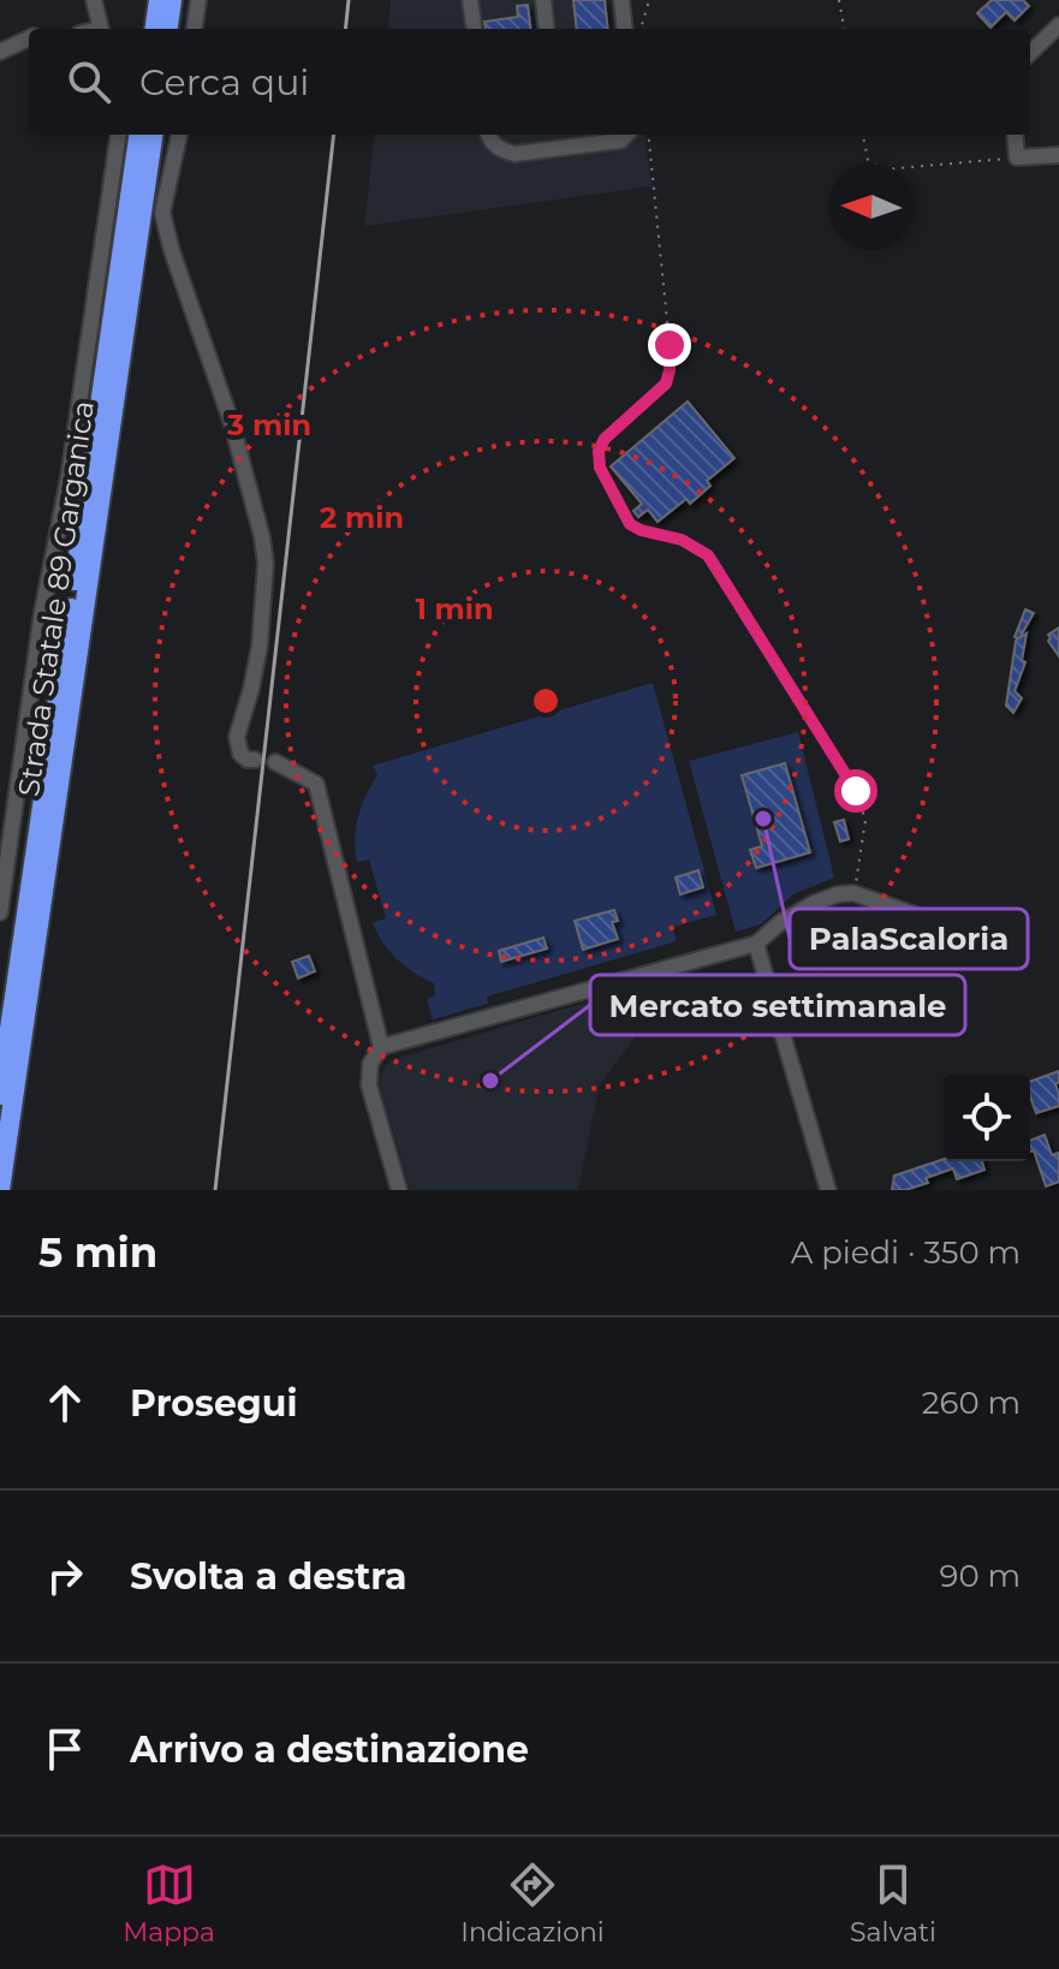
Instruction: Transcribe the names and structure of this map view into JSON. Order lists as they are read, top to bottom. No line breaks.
{"streets":{"highway":["Strada Statale 89 Garganica"]},"places":["PalaScaloria","Mercato settimanale"],"north":"left","page":{"search":"Cerca qui","heading":["5 min","A piedi · 350 m"],"list":[["Prosegui","260 m"],["Svolta a destra","90 m"],"Arrivo a destinazione"],"nav":["Mappa","Indicazioni","Salvati"]},"rings":["3 min","2 min","1 min"]}
